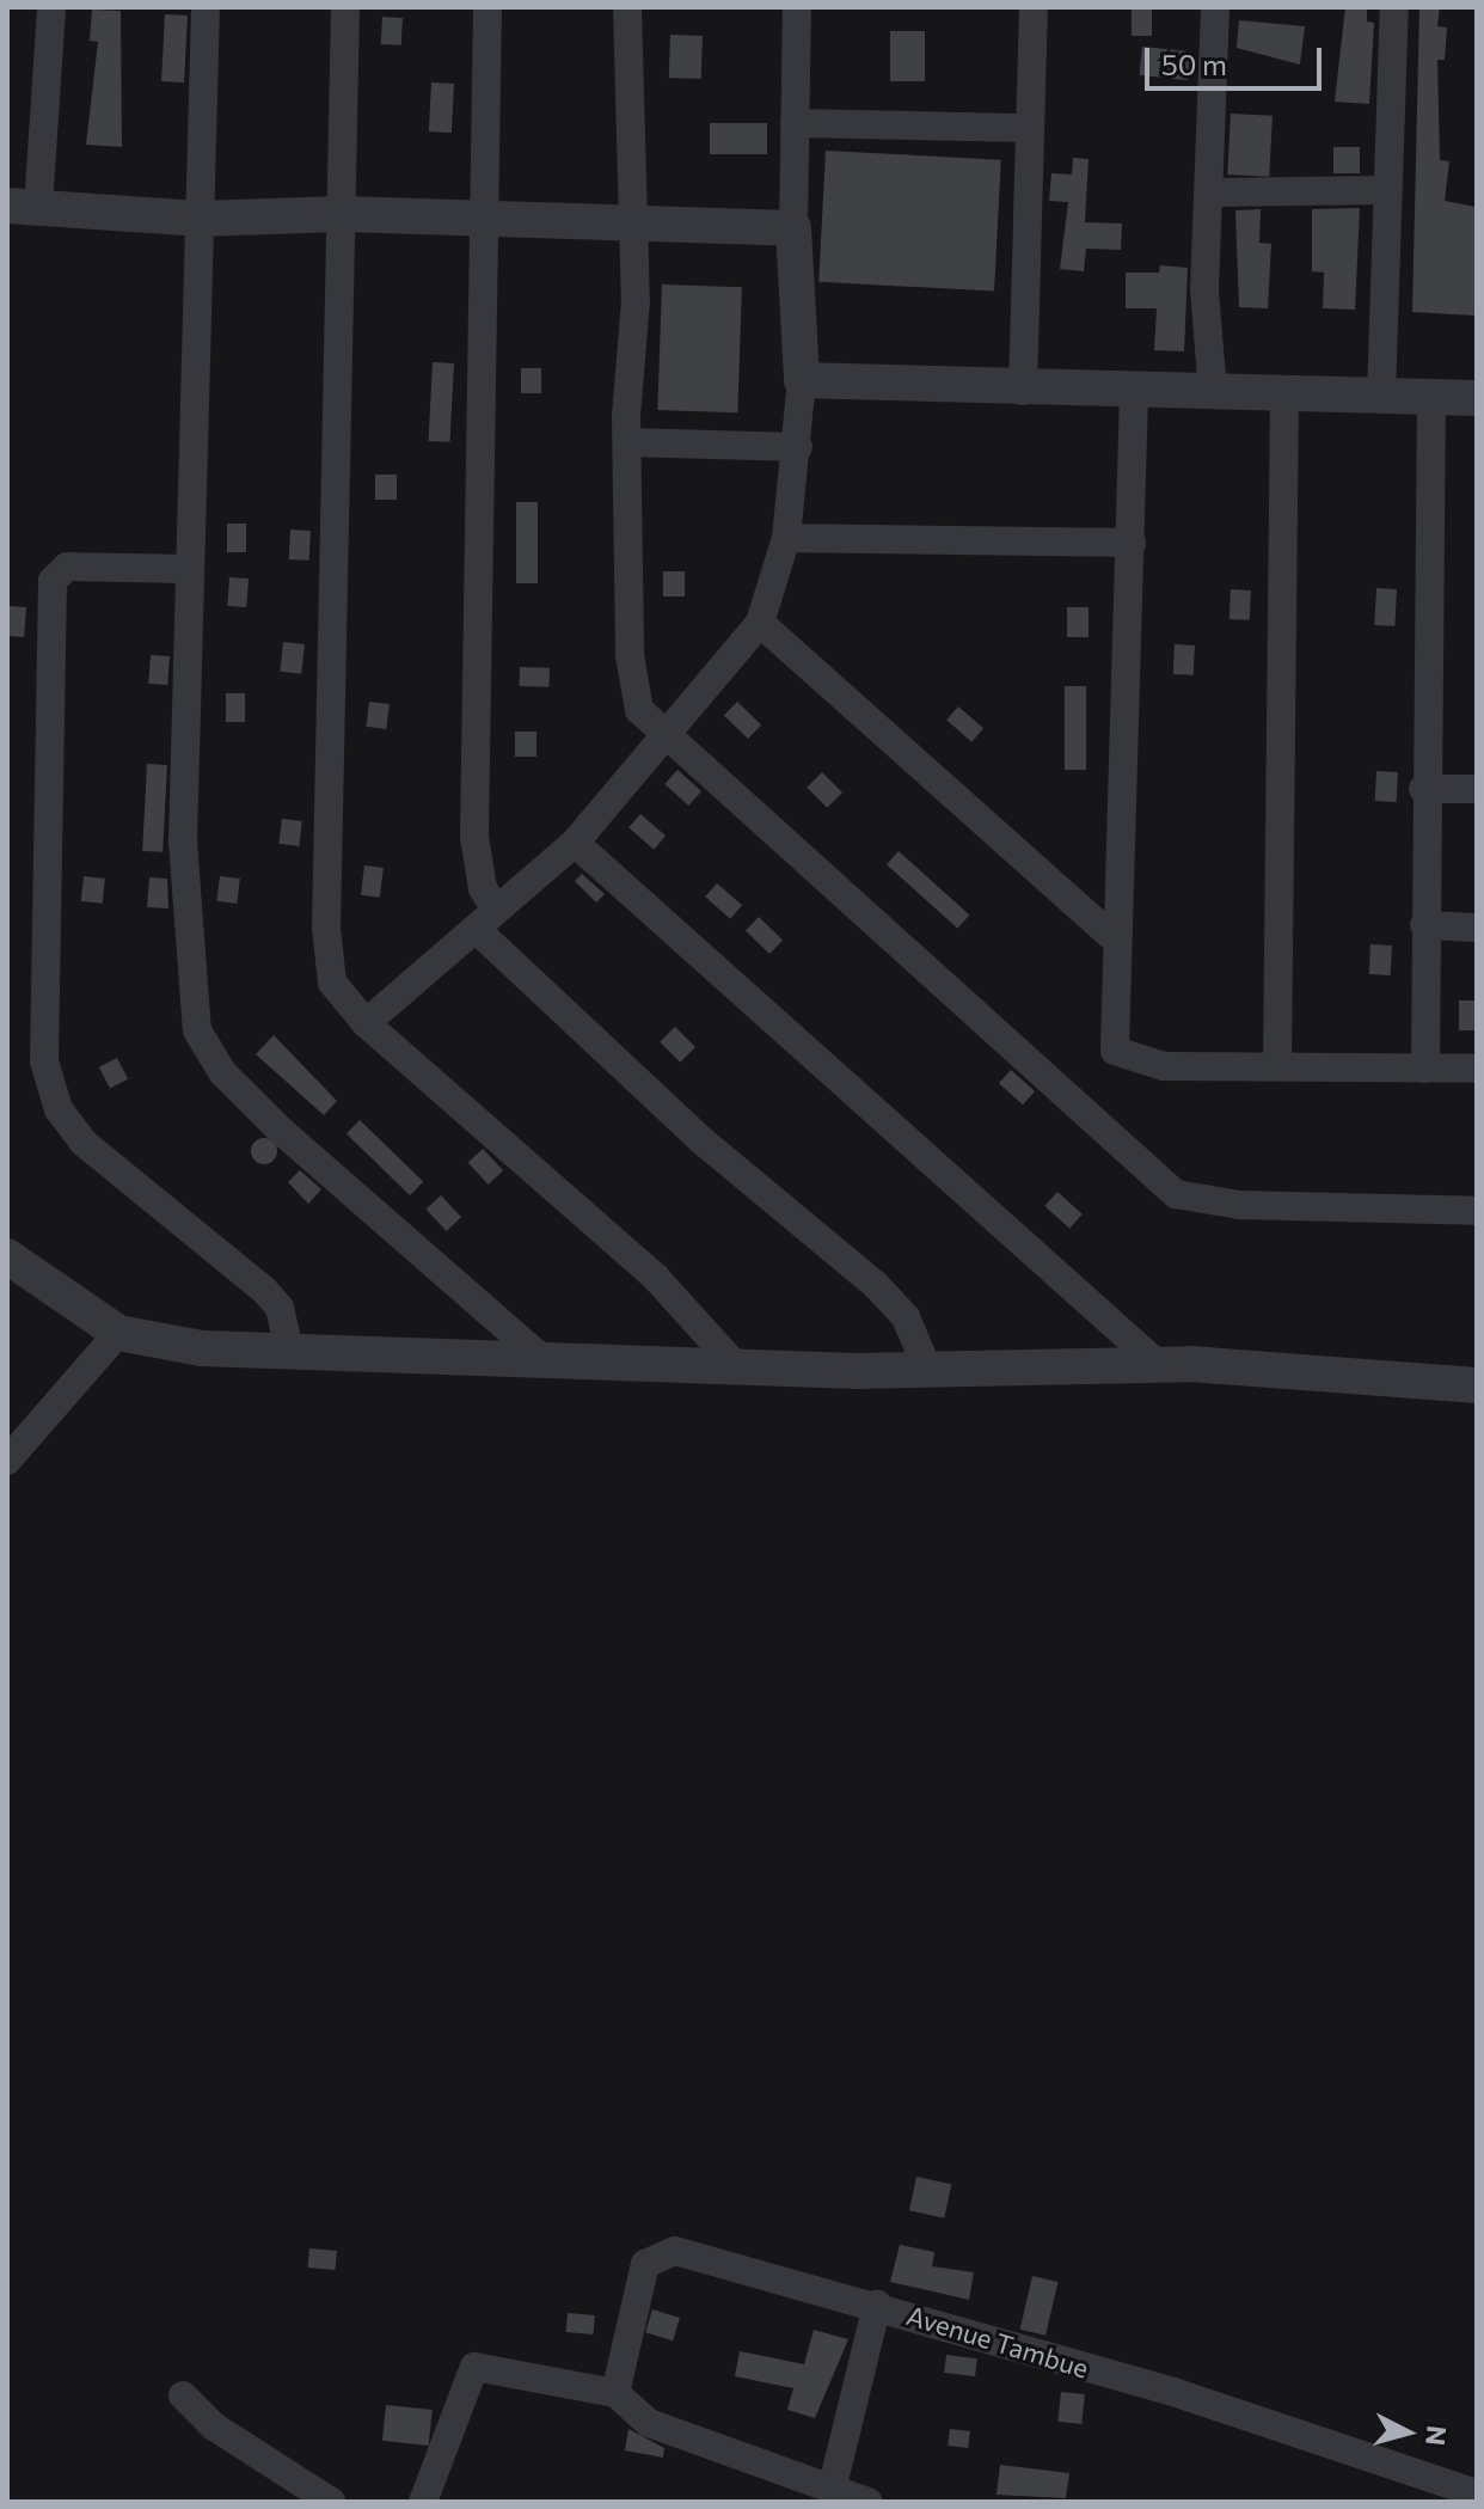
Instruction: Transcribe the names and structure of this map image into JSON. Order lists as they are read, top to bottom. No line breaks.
{"streets":{"street":["Avenue Tambue"]},"scale_bar":"50 m","north":"right"}
